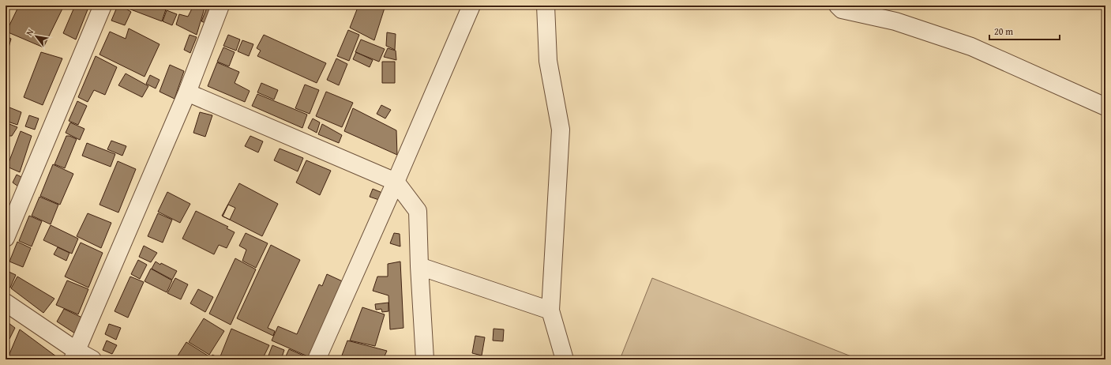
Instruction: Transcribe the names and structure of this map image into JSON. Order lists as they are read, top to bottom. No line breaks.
{"scale_bar":"20 m","north":"top left"}
